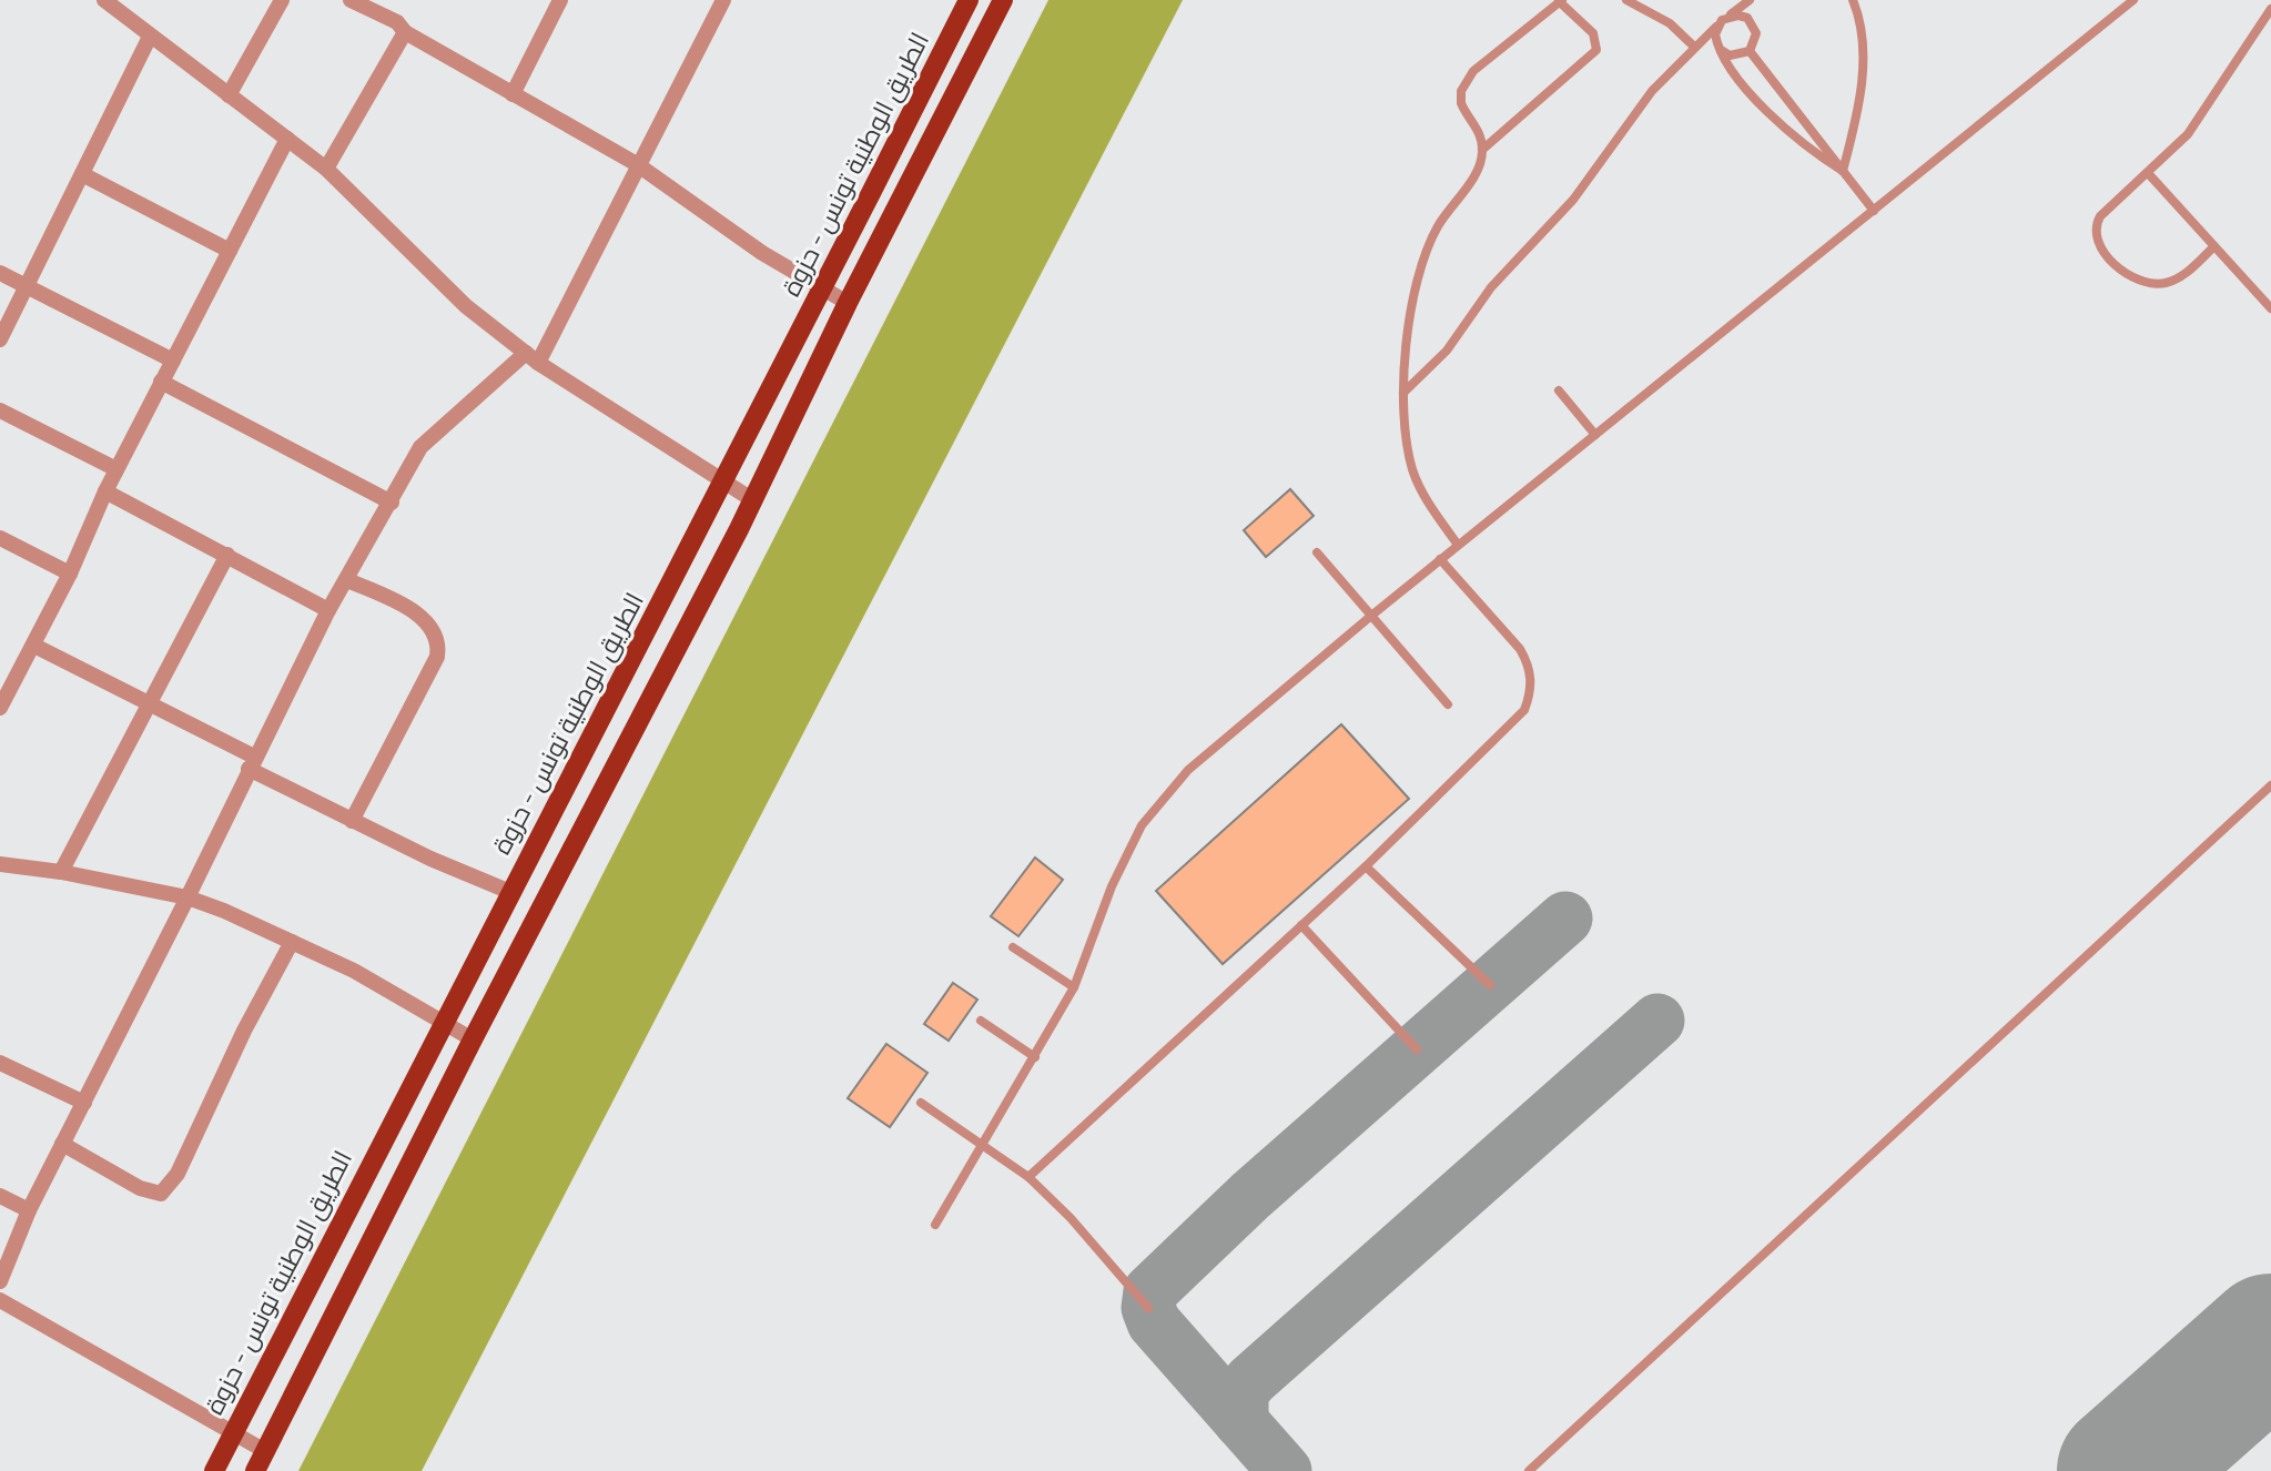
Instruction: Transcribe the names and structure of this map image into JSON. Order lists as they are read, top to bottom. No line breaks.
{"streets":{"main road":["الطريق الوطنية تونس - حزوة"]}}
